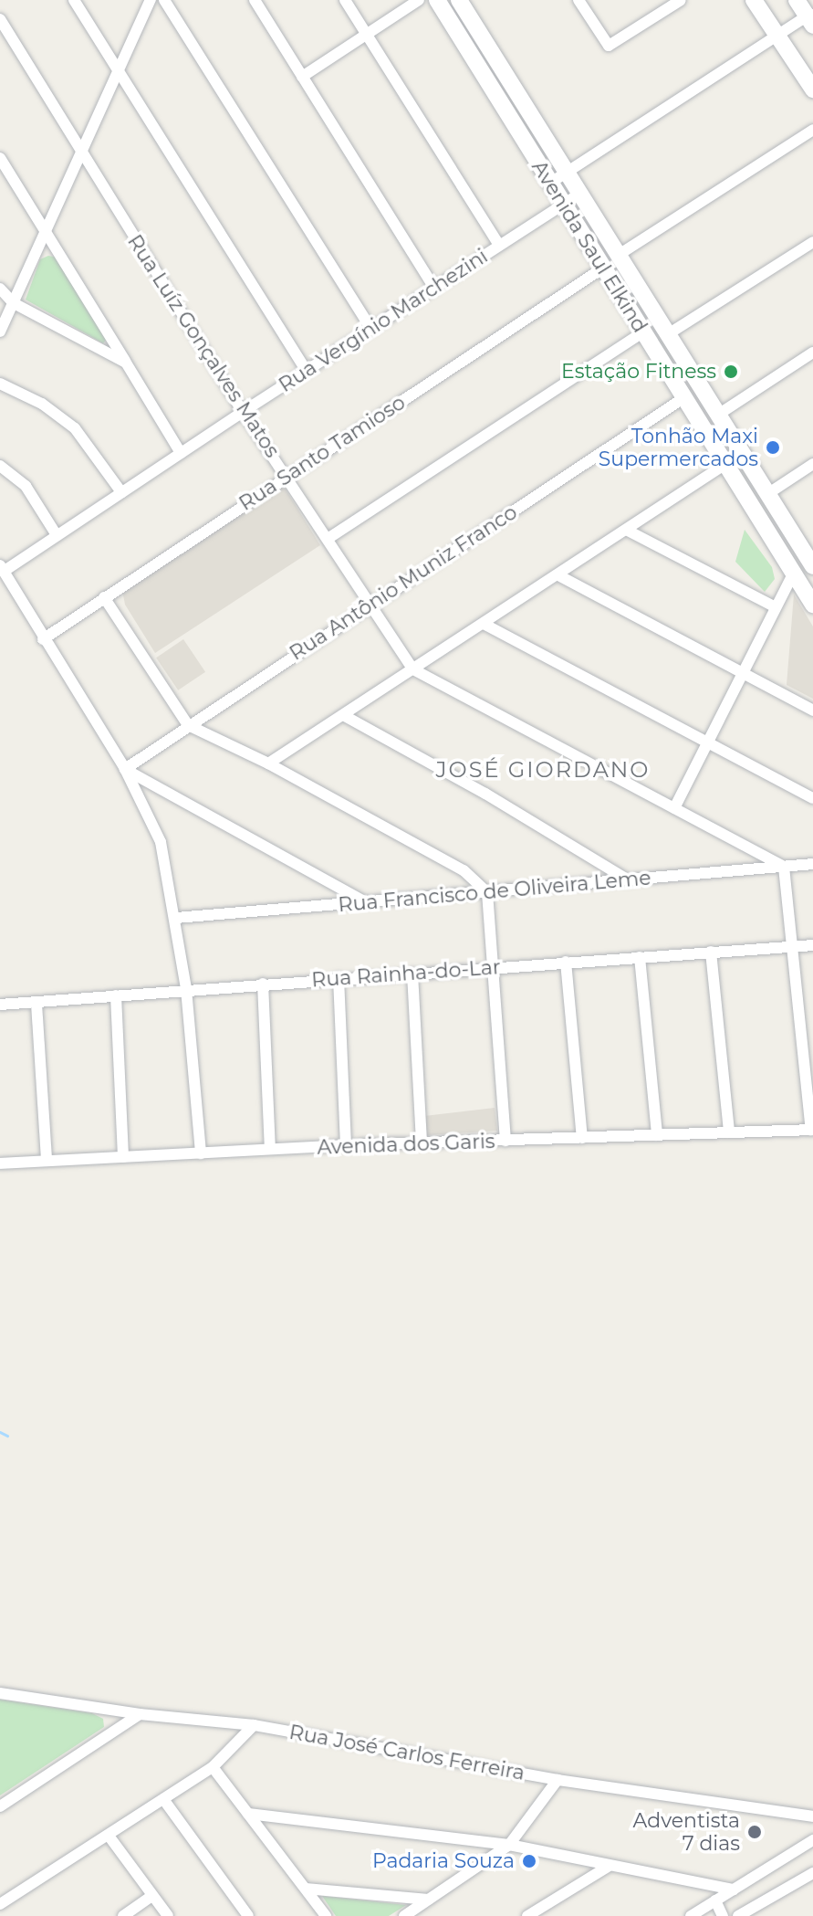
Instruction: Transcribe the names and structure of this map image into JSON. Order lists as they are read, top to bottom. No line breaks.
{"streets":{"main road":["Avenida Saul Elkind"],"street":["Rua Vergínio Marchezini","Rua Luíz Gonçalves Matos","Rua Santo Tamioso","Rua Antônio Muniz Franco","Rua Francisco de Oliveira Leme","Rua Rainha-do-Lar","Avenida dos Garis","Rua José Carlos Ferreira"]},"crossings":[["Avenida Saul Elkind","Rua Vergínio Marchezini"],["Avenida Saul Elkind","Rua Santo Tamioso"],["Avenida Saul Elkind","Rua Antônio Muniz Franco"],["Rua Vergínio Marchezini","Rua Luíz Gonçalves Matos"],["Rua Luíz Gonçalves Matos","Rua Santo Tamioso"],["Rua Luíz Gonçalves Matos","Rua Antônio Muniz Franco"]],"districts":["JOSÉ GIORDANO"],"places":["Estação Fitness","Tonhão Maxi Supermercados","Adventista 7 dias","Padaria Souza"]}
